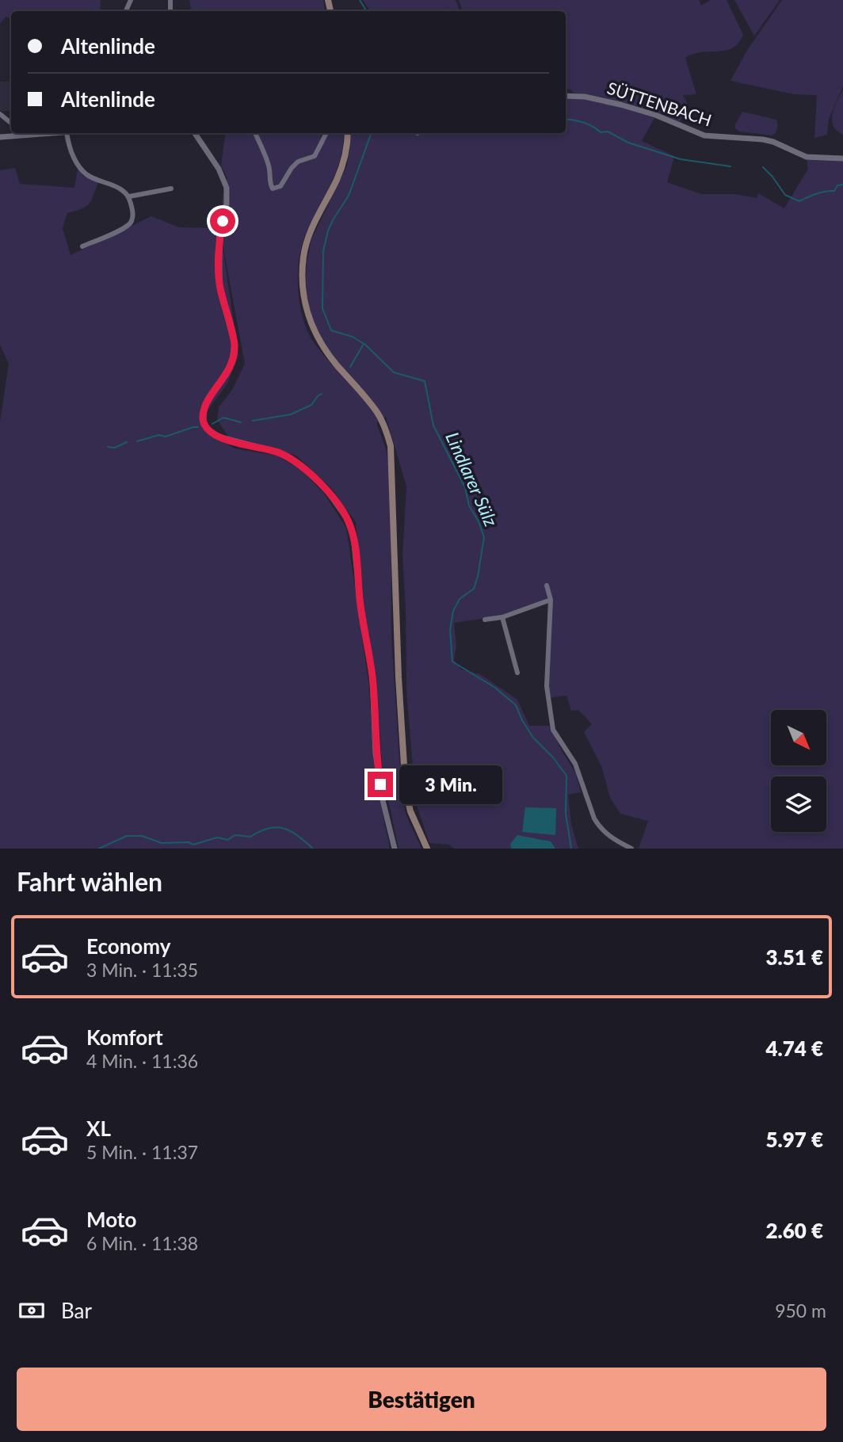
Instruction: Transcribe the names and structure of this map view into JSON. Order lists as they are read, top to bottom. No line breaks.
{"streets":{"street":["SÜTTENBACH"]},"water":["Lindlarer Sülz"],"north":"bottom right","page":{"banner":["Altenlinde","Altenlinde"],"bubble":"3 Min.","heading":"Fahrt wählen","list":[{"name":"Economy","note":"3 Min. · 11:35","value":"3.51 €"},{"name":"Komfort","note":"4 Min. · 11:36","value":"4.74 €"},{"name":"XL","note":"5 Min. · 11:37","value":"5.97 €"},{"name":"Moto","note":"6 Min. · 11:38","value":"2.60 €"}],"pay":["Bar","950 m"],"buttons":"Bestätigen"}}
